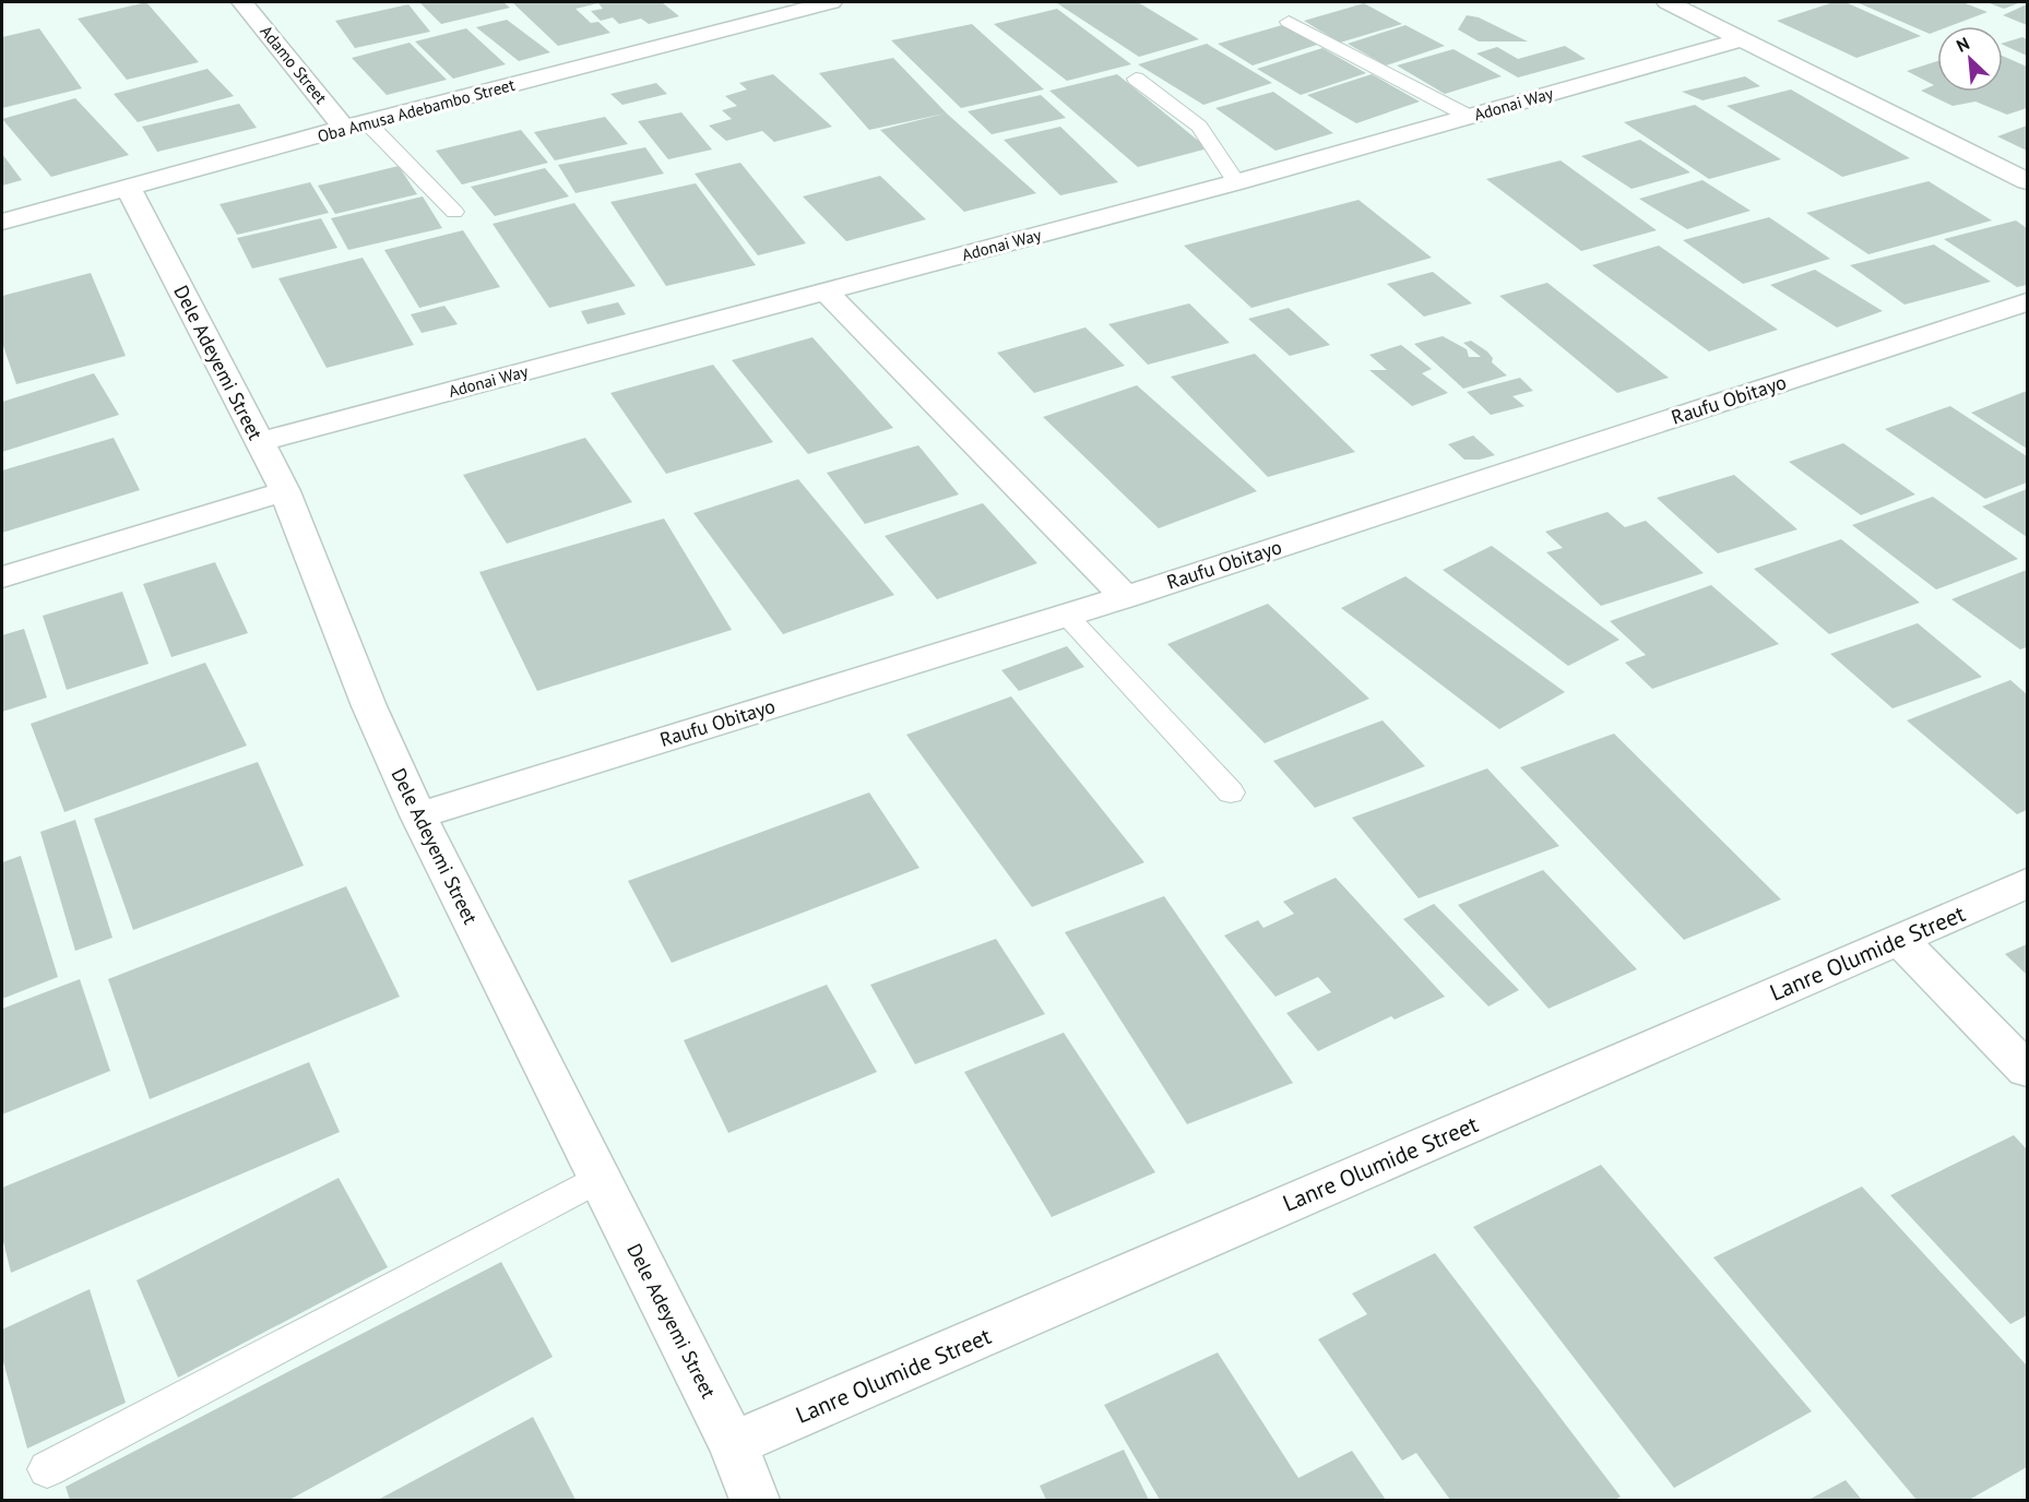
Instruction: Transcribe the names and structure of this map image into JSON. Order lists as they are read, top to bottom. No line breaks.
{"streets":{"street":["Adamo Street","Adonai Way","Oba Amusa Adebambo Street","Dele Adeyemi Street","Raufu Obitayo","Lanre Olumide Street"]},"crossings":[["Adamo Street","Oba Amusa Adebambo Street"],["Adonai Way","Dele Adeyemi Street"],["Oba Amusa Adebambo Street","Dele Adeyemi Street"],["Dele Adeyemi Street","Raufu Obitayo"],["Dele Adeyemi Street","Lanre Olumide Street"]],"north":"top left"}
